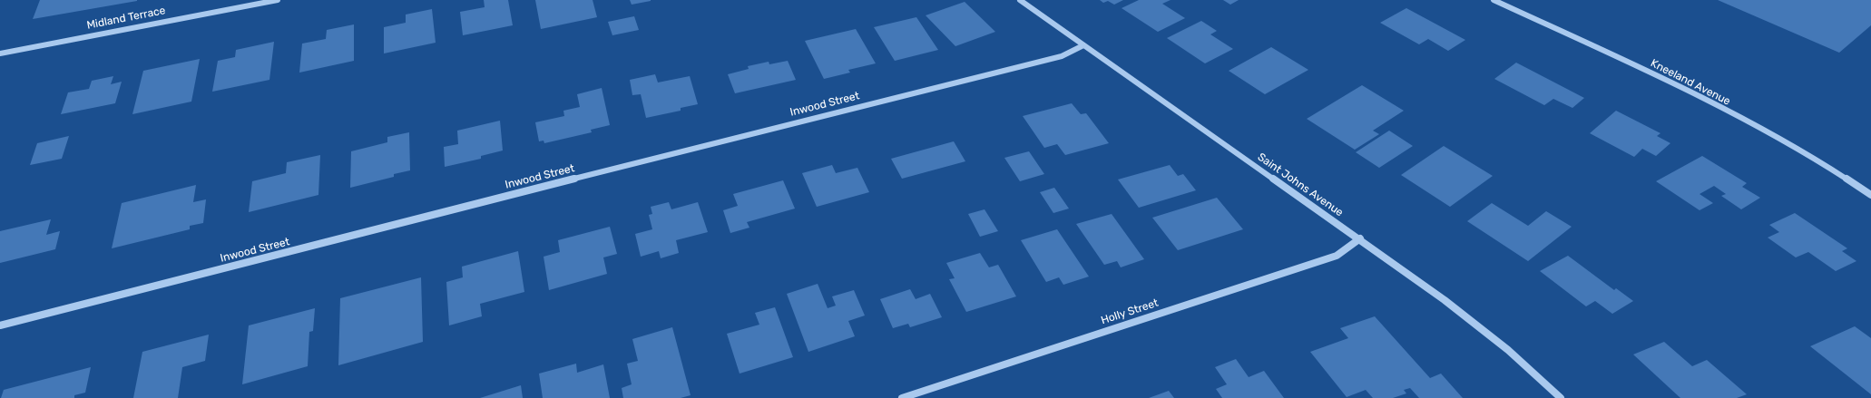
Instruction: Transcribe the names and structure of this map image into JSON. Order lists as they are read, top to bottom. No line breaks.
{"streets":{"street":["Midland Terrace","Kneeland Avenue","Inwood Street","Saint Johns Avenue","Holly Street"]},"crossings":[["Inwood Street","Saint Johns Avenue"],["Saint Johns Avenue","Holly Street"]]}
